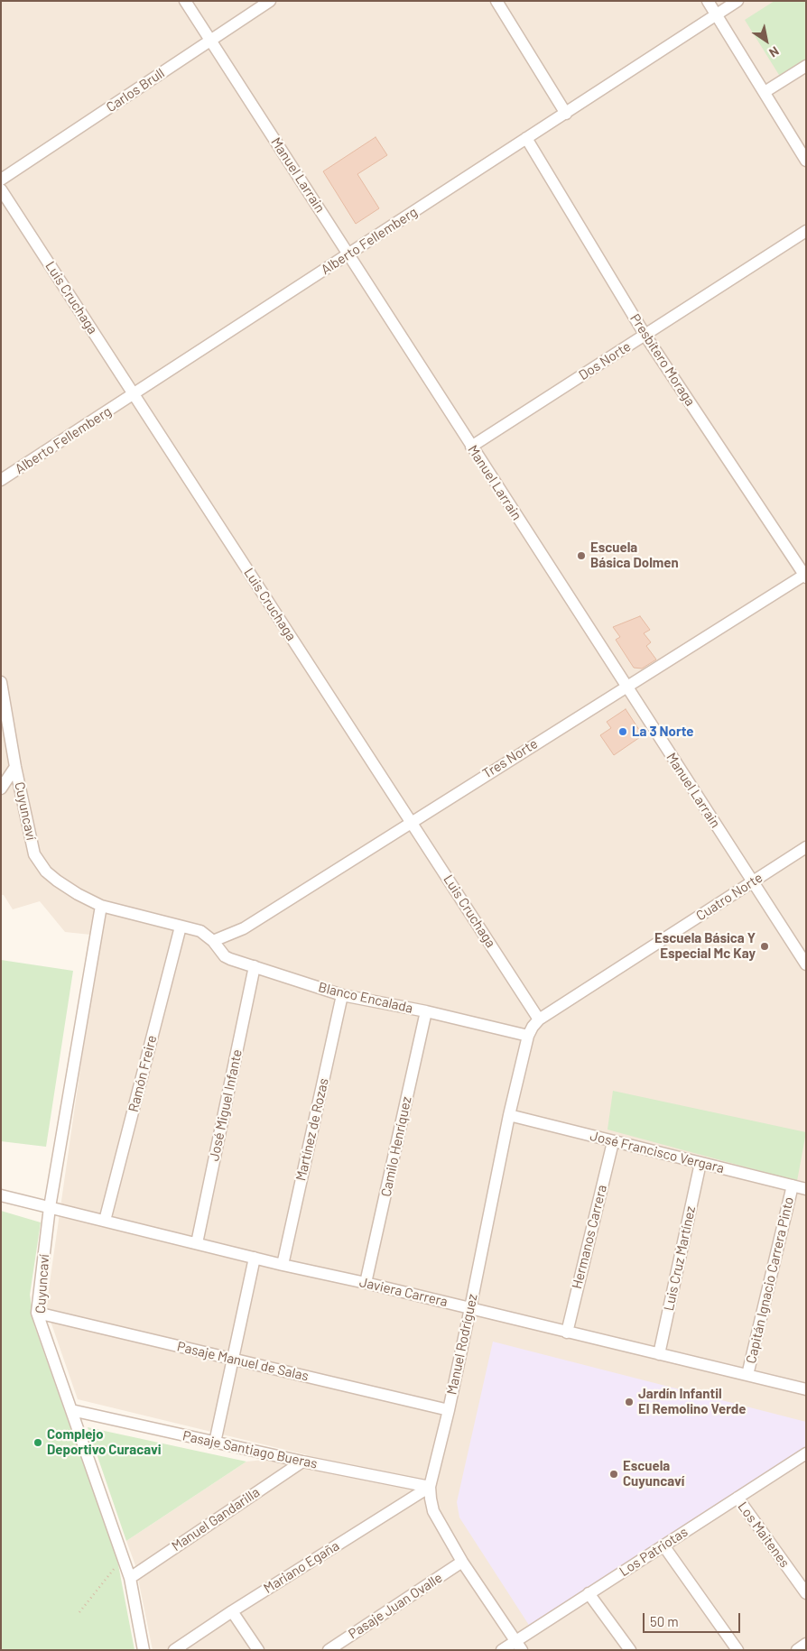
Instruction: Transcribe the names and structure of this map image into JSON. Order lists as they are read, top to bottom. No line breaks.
{"streets":{"street":["Carlos Brull","Manuel Larrain","Alberto Fellemberg","Luis Cruchaga","Presbítero Moraga","Dos Norte","Tres Norte","Cuyuncaví","Cuatro Norte","Blanco Encalada","Ramón Freire","José Miguel Infante","Martínez de Rozas","Camilo Henríquez","José Francisco Vergara","Hermanos Carrera","Luis Cruz Martínez","Capitán Ignacio Carrera Pinto","Javiera Carrera","Manuel Rodríguez","Pasaje Manuel de Salas","Pasaje Santiago Bueras","Manuel Gandarilla","Los Maitenes","Los Patriotas","Mariano Egaña","Pasaje Juan Ovalle"]},"crossings":[["Carlos Brull","Manuel Larrain"],["Manuel Larrain","Alberto Fellemberg"],["Manuel Larrain","Dos Norte"],["Manuel Larrain","Tres Norte"],["Manuel Larrain","Cuatro Norte"],["Alberto Fellemberg","Luis Cruchaga"],["Alberto Fellemberg","Presbítero Moraga"],["Luis Cruchaga","Tres Norte"],["Luis Cruchaga","Cuatro Norte"],["Luis Cruchaga","Manuel Rodríguez"],["Presbítero Moraga","Dos Norte"],["Presbítero Moraga","Tres Norte"],["Tres Norte","Cuyuncaví"],["Tres Norte","Blanco Encalada"],["Cuyuncaví","Blanco Encalada"],["Cuyuncaví","Ramón Freire"],["Cuyuncaví","Javiera Carrera"],["Cuyuncaví","Pasaje Manuel de Salas"],["Cuyuncaví","Pasaje Santiago Bueras"],["Cuyuncaví","Manuel Gandarilla"],["Cuatro Norte","Manuel Rodríguez"],["Blanco Encalada","José Miguel Infante"],["Blanco Encalada","Martínez de Rozas"],["Blanco Encalada","Camilo Henríquez"],["Blanco Encalada","Manuel Rodríguez"],["Ramón Freire","Javiera Carrera"],["José Miguel Infante","Javiera Carrera"],["Martínez de Rozas","Javiera Carrera"],["Camilo Henríquez","Javiera Carrera"],["José Francisco Vergara","Hermanos Carrera"],["José Francisco Vergara","Luis Cruz Martínez"],["José Francisco Vergara","Capitán Ignacio Carrera Pinto"],["José Francisco Vergara","Manuel Rodríguez"],["Hermanos Carrera","Javiera Carrera"],["Luis Cruz Martínez","Javiera Carrera"],["Capitán Ignacio Carrera Pinto","Javiera Carrera"],["Javiera Carrera","Manuel Rodríguez"],["Manuel Rodríguez","Pasaje Manuel de Salas"],["Manuel Rodríguez","Pasaje Santiago Bueras"],["Manuel Rodríguez","Los Patriotas"],["Manuel Rodríguez","Mariano Egaña"],["Manuel Rodríguez","Pasaje Juan Ovalle"],["Pasaje Santiago Bueras","Manuel Gandarilla"],["Pasaje Santiago Bueras","Mariano Egaña"],["Los Maitenes","Los Patriotas"]],"places":["Escuela Básica Dolmen","La 3 Norte","Escuela Básica Y Especial Mc Kay","Jardín Infantil El Remolino Verde","Complejo Deportivo Curacavi","Escuela Cuyuncaví"],"scale_bar":"50 m","north":"bottom right"}
